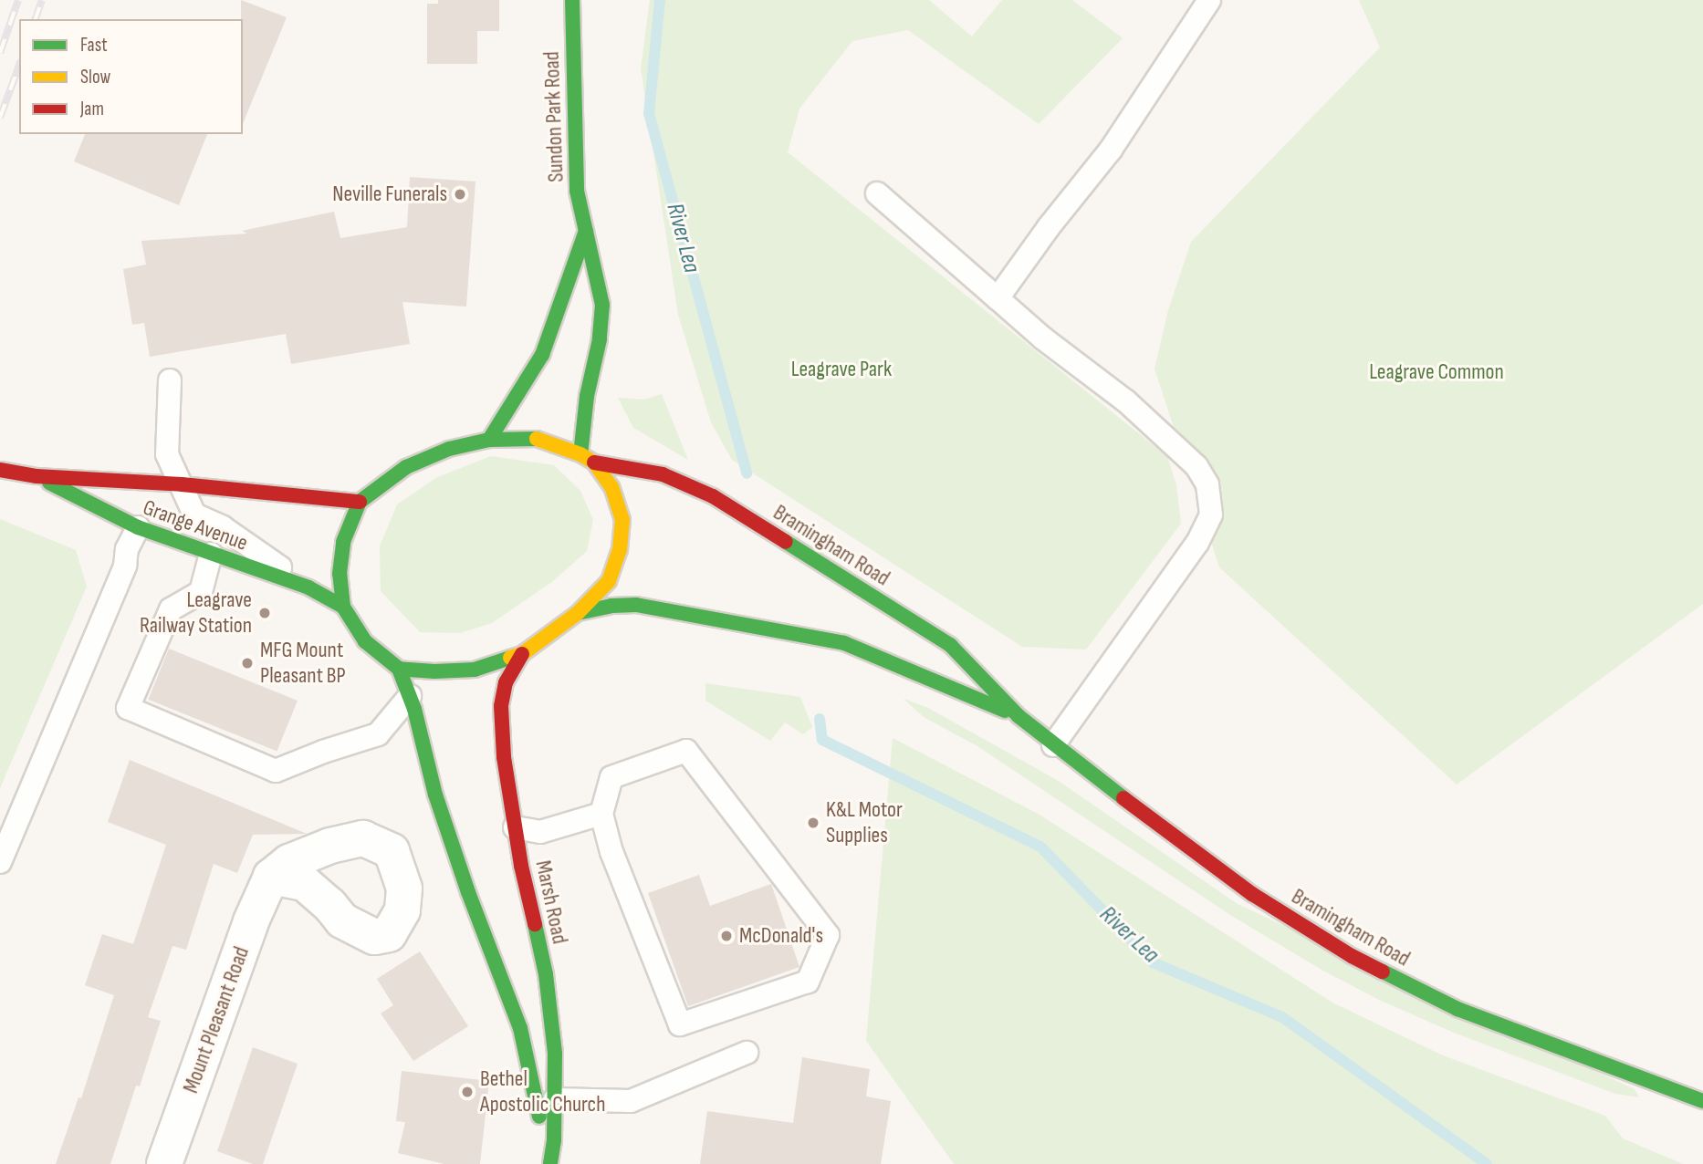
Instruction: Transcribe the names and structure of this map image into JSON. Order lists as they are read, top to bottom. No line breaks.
{"streets":{"main road":["Sundon Park Road","Grange Avenue","Bramingham Road","Marsh Road"],"street":["Mount Pleasant Road"]},"water":["River Lea"],"parks":["Leagrave Park","Leagrave Common"],"places":["Neville Funerals","Leagrave Railway Station","MFG Mount Pleasant BP","K&L Motor Supplies","McDonald's","Bethel Apostolic Church"],"legend":["Fast","Slow","Jam"]}
